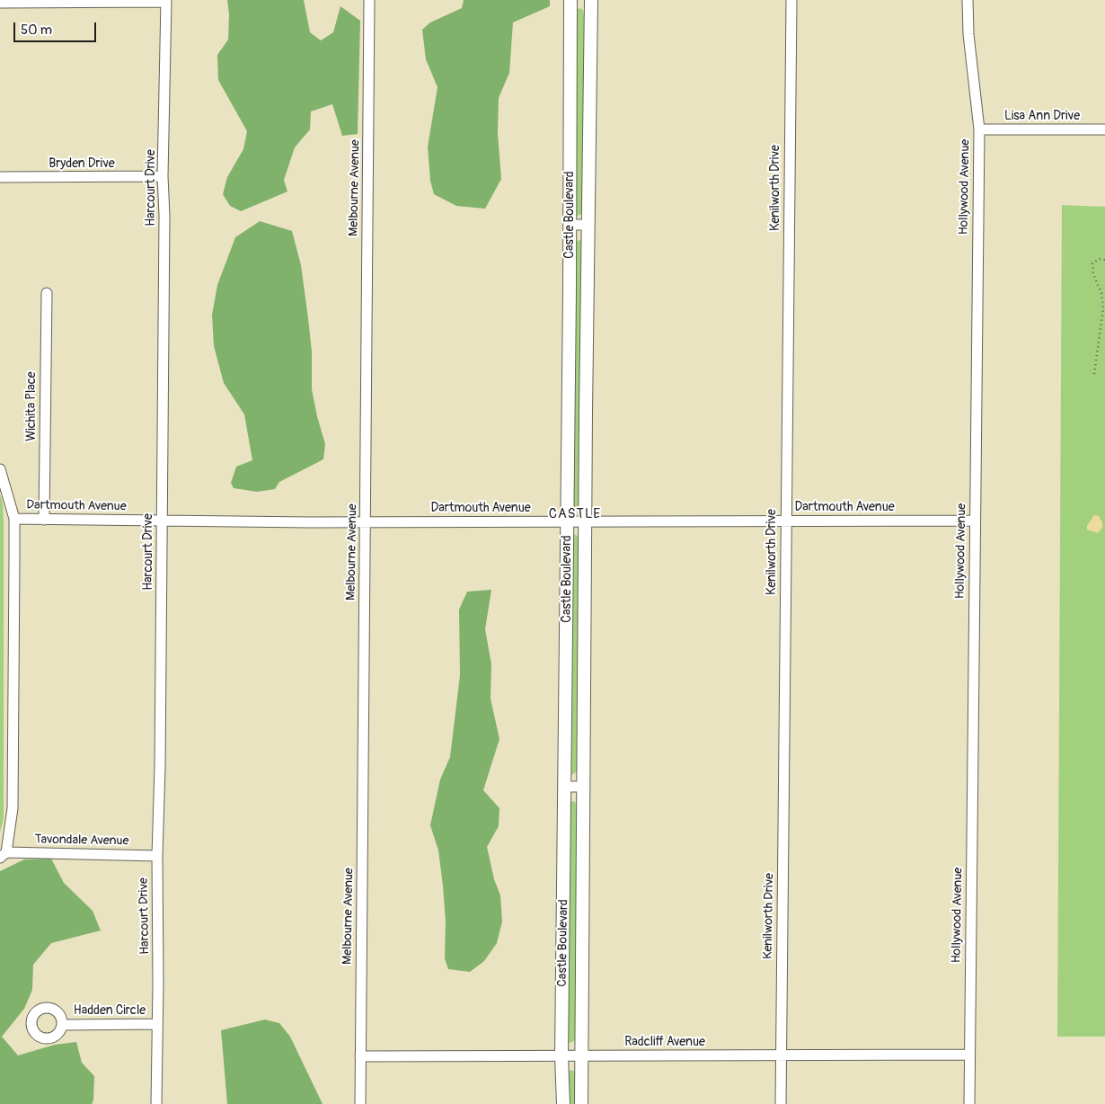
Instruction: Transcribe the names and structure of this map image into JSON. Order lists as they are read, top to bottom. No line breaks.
{"streets":{"street":["Lisa Ann Drive","Bryden Drive","Hollywood Avenue","Harcourt Drive","Melbourne Avenue","Kenilworth Drive","Castle Boulevard","Wichita Place","Dartmouth Avenue","Tavondale Avenue","Hadden Circle","Radcliff Avenue"]},"crossings":[["Lisa Ann Drive","Hollywood Avenue"],["Bryden Drive","Harcourt Drive"],["Hollywood Avenue","Dartmouth Avenue"],["Hollywood Avenue","Radcliff Avenue"],["Harcourt Drive","Dartmouth Avenue"],["Harcourt Drive","Tavondale Avenue"],["Harcourt Drive","Hadden Circle"],["Melbourne Avenue","Dartmouth Avenue"],["Melbourne Avenue","Radcliff Avenue"],["Kenilworth Drive","Dartmouth Avenue"],["Kenilworth Drive","Radcliff Avenue"],["Castle Boulevard","Dartmouth Avenue"],["Castle Boulevard","Radcliff Avenue"],["Wichita Place","Dartmouth Avenue"]],"districts":["CASTLE"],"scale_bar":"50 m"}
